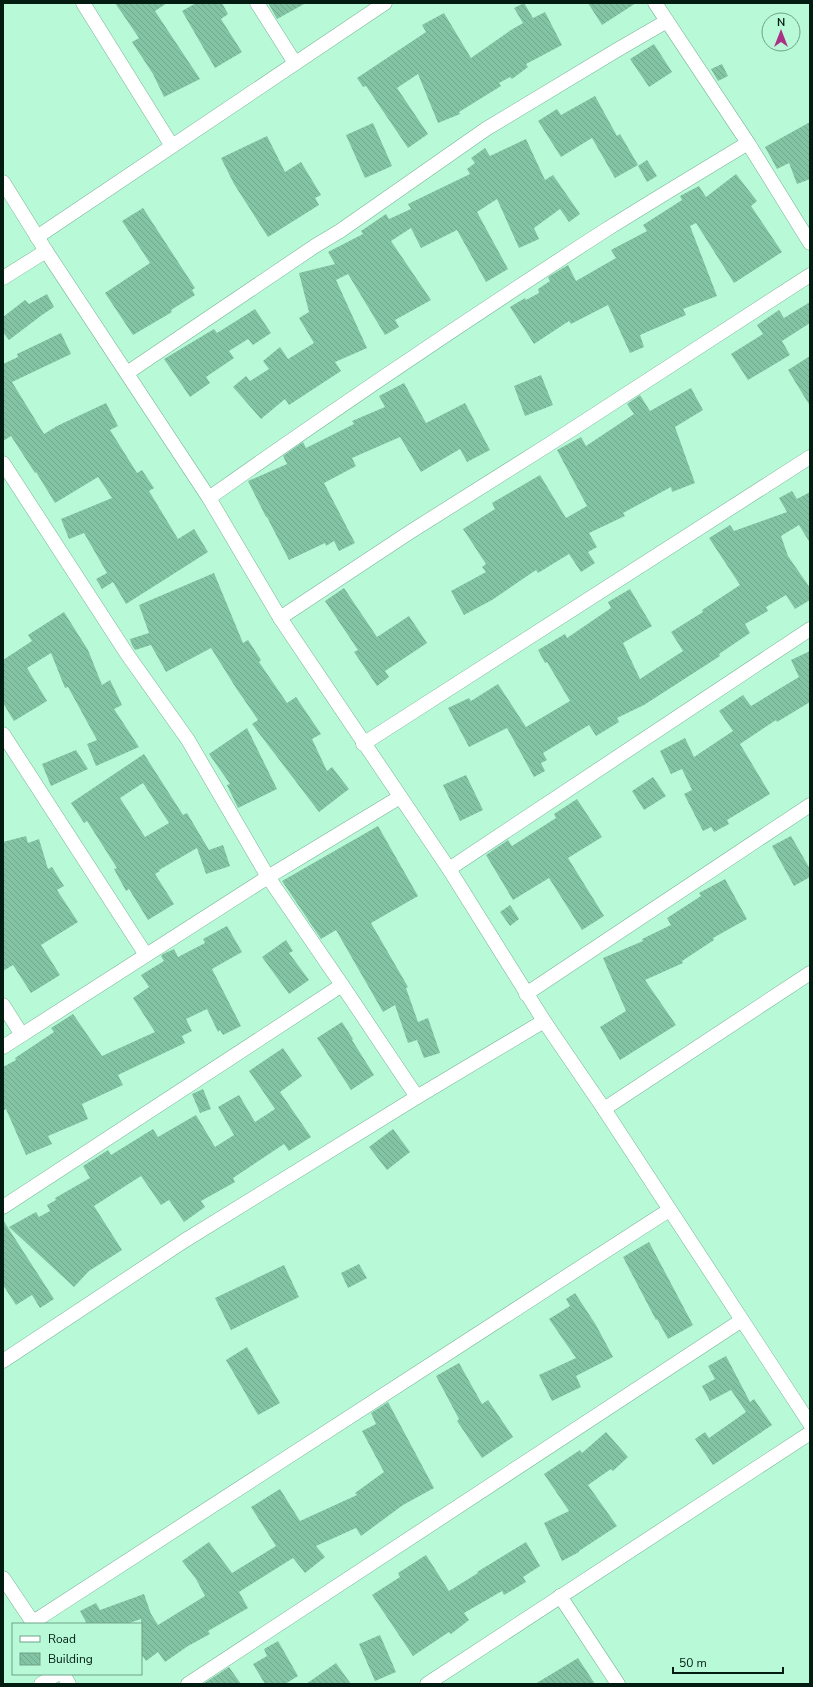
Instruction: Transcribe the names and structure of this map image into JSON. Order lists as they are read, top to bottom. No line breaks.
{"legend":["Road","Building"],"scale_bar":"50 m","north":"top"}
